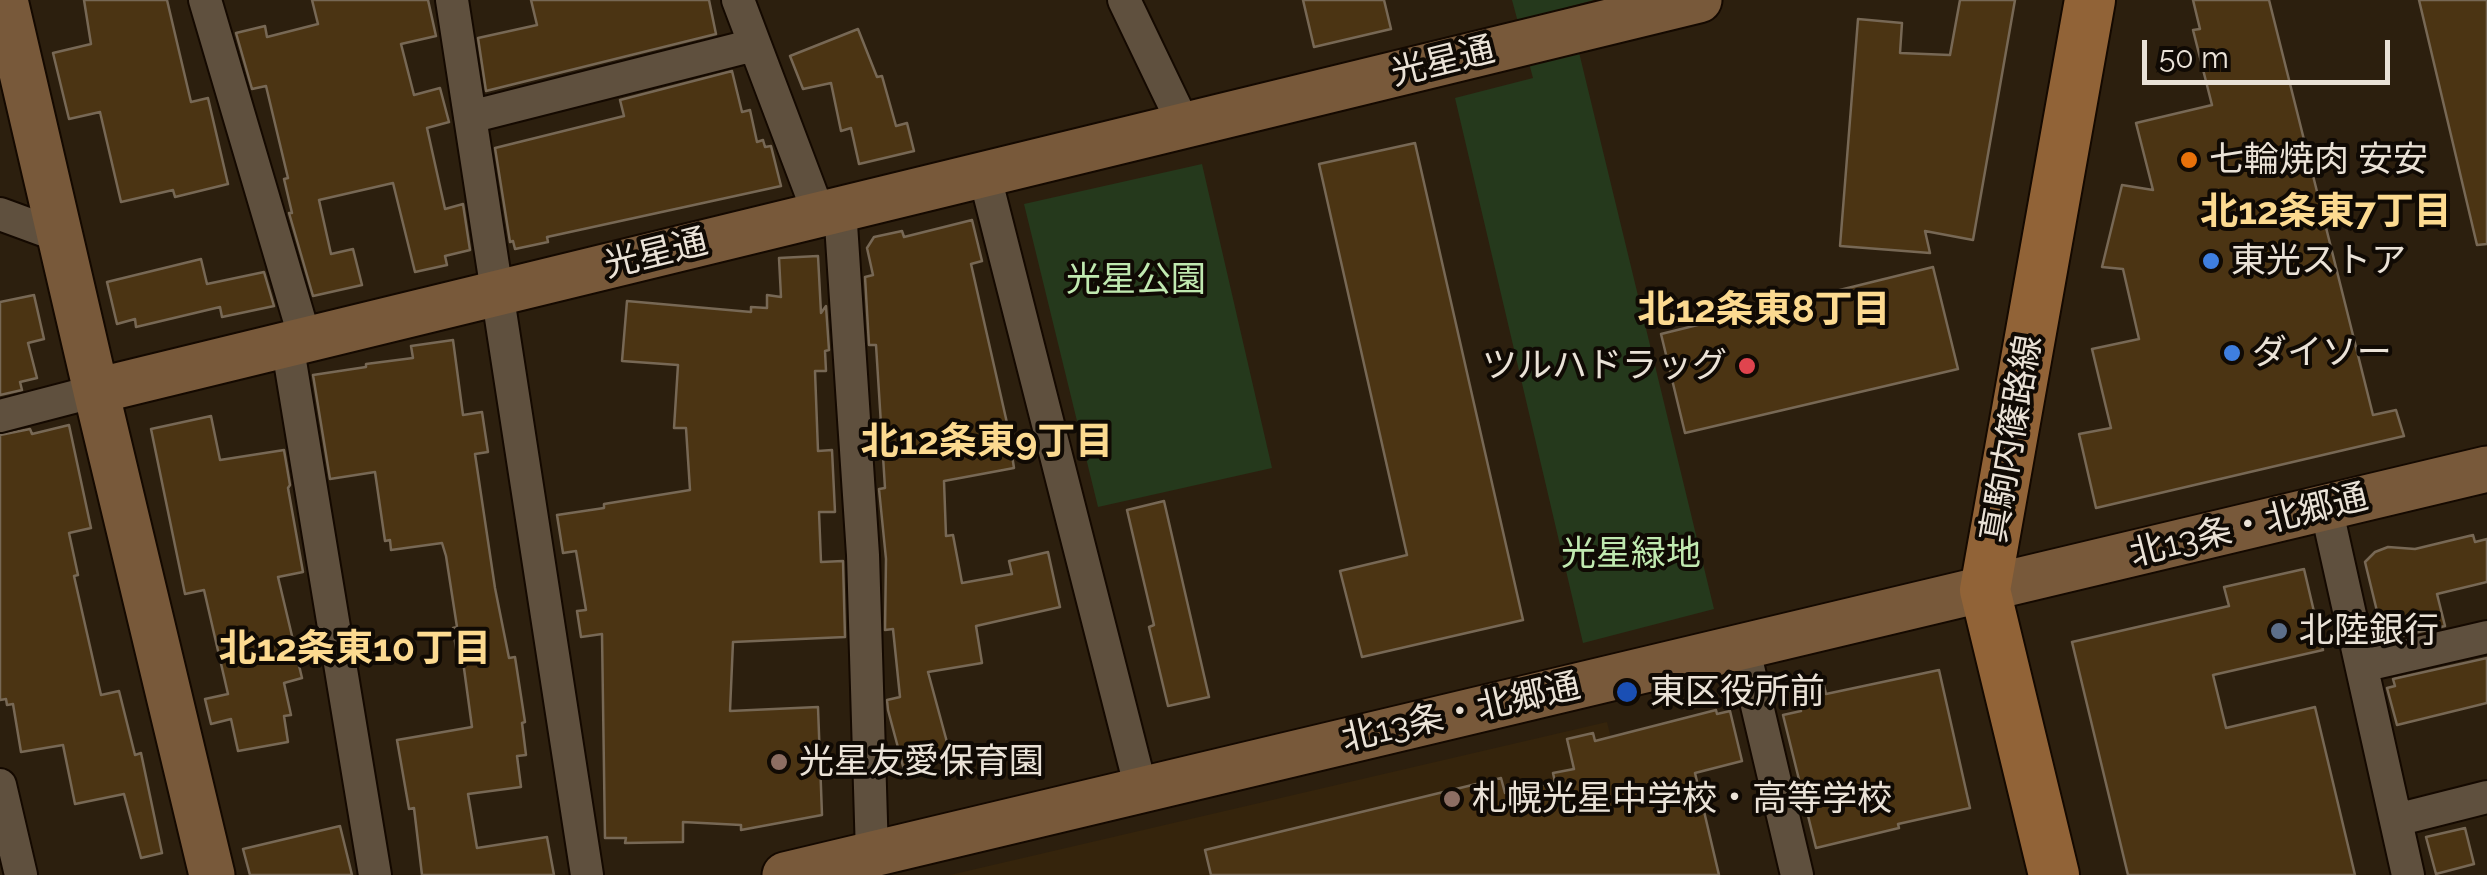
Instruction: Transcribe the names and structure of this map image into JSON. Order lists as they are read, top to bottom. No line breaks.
{"streets":{"main road":["真駒内篠路線"],"street":["光星通","北13条・北郷通"]},"crossings":[["真駒内篠路線","北13条・北郷通"]],"districts":["北12条東7丁目","北12条東8丁目","北12条東9丁目","北12条東10丁目"],"parks":["光星公園","光星緑地"],"places":["七輪焼肉 安安","東光ストア","ダイソー","ツルハドラッグ","北陸銀行","東区役所前","光星友愛保育園","札幌光星中学校・高等学校"],"scale_bar":"50 m"}
